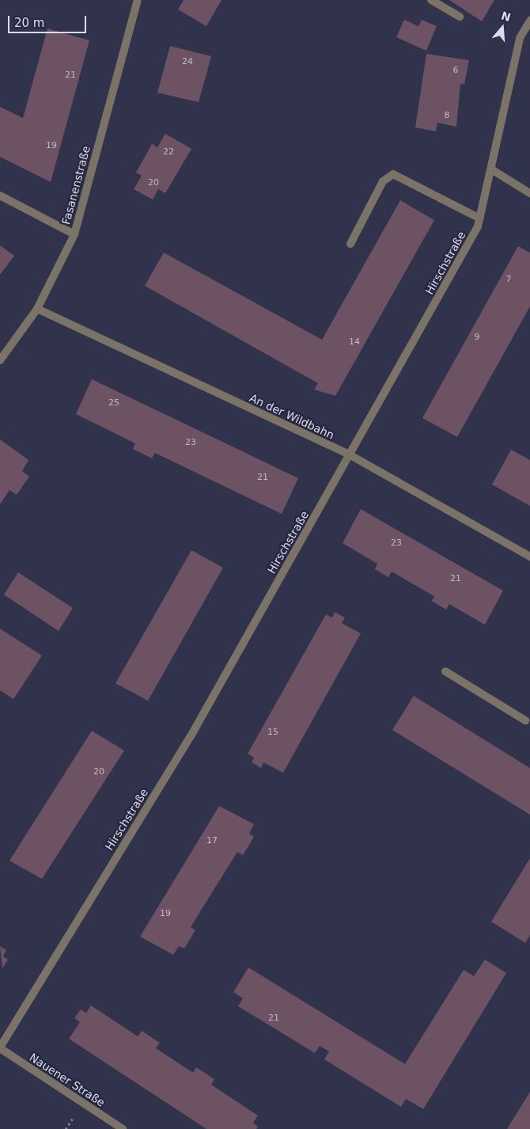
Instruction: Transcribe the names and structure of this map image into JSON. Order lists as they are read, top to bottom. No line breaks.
{"streets":{"street":["Fasanenstraße","Hirschstraße","An der Wildbahn","Nauener Straße"]},"crossings":[["Fasanenstraße","An der Wildbahn"],["Hirschstraße","An der Wildbahn"],["Hirschstraße","Nauener Straße"]],"house_numbers":["24","6","21","8","19","22","20","7","9","14","25","23","21","23","21","15","20","17","19","21"],"scale_bar":"20 m","north":"top"}
